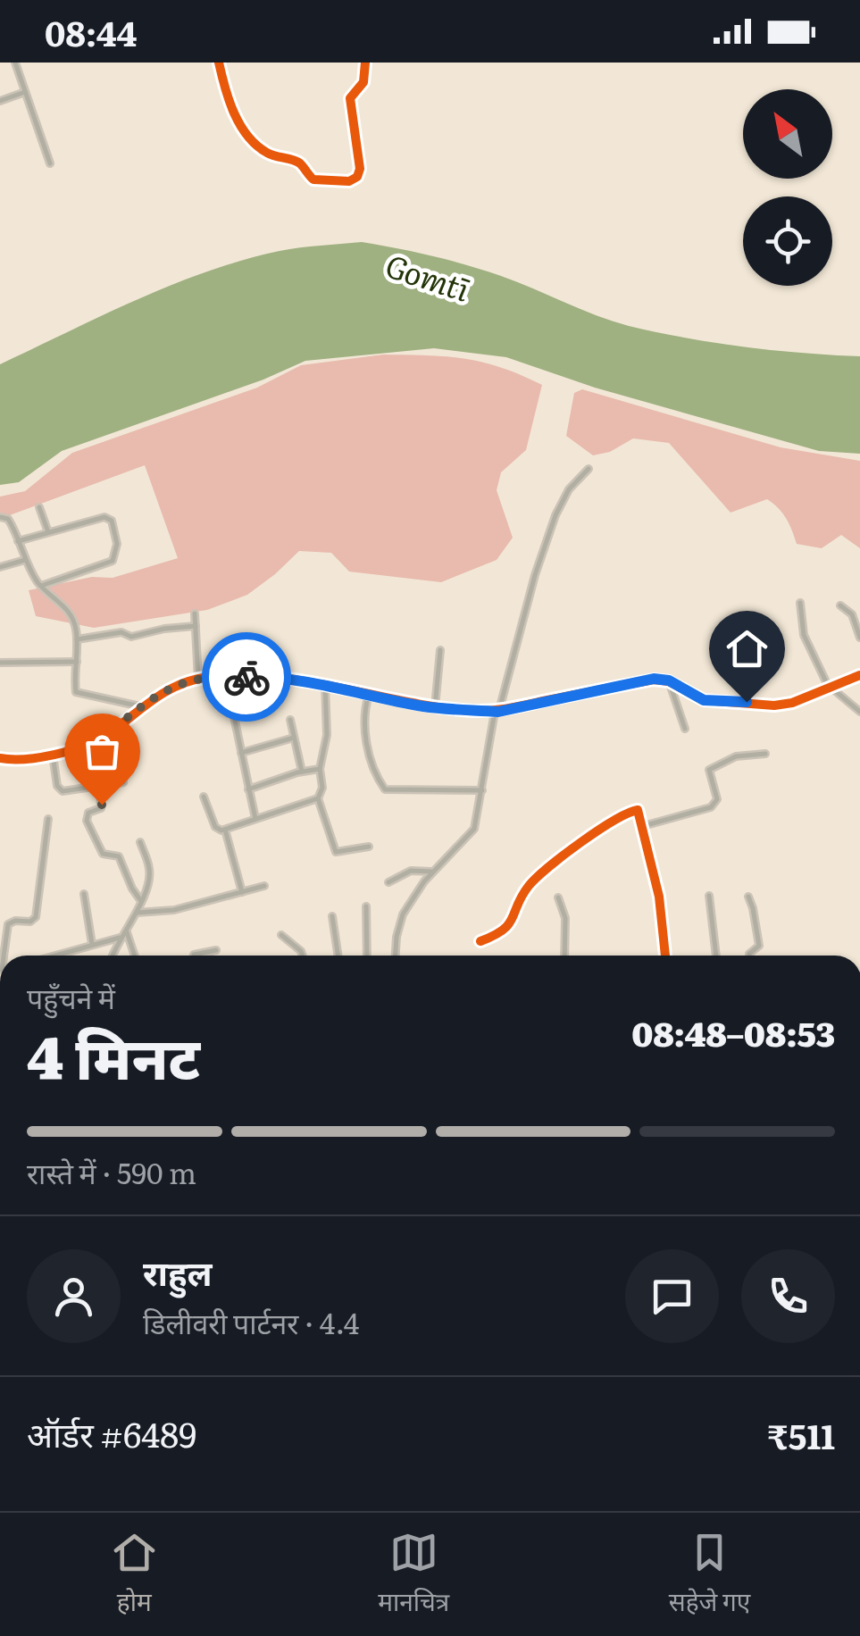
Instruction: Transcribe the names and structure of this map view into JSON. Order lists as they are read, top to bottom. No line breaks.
{"water":["Gomtī"],"north":"top left","page":{"status":"08:44","heading":["4 मिनट","पहुँचने में","08:48–08:53"],"panel":["राहुल","डिलीवरी पार्टनर · 4.4","ऑर्डर #6489","₹511"],"bar":"रास्ते में · 590 m","tabs":["होम","मानचित्र","सहेजे गए"]}}
